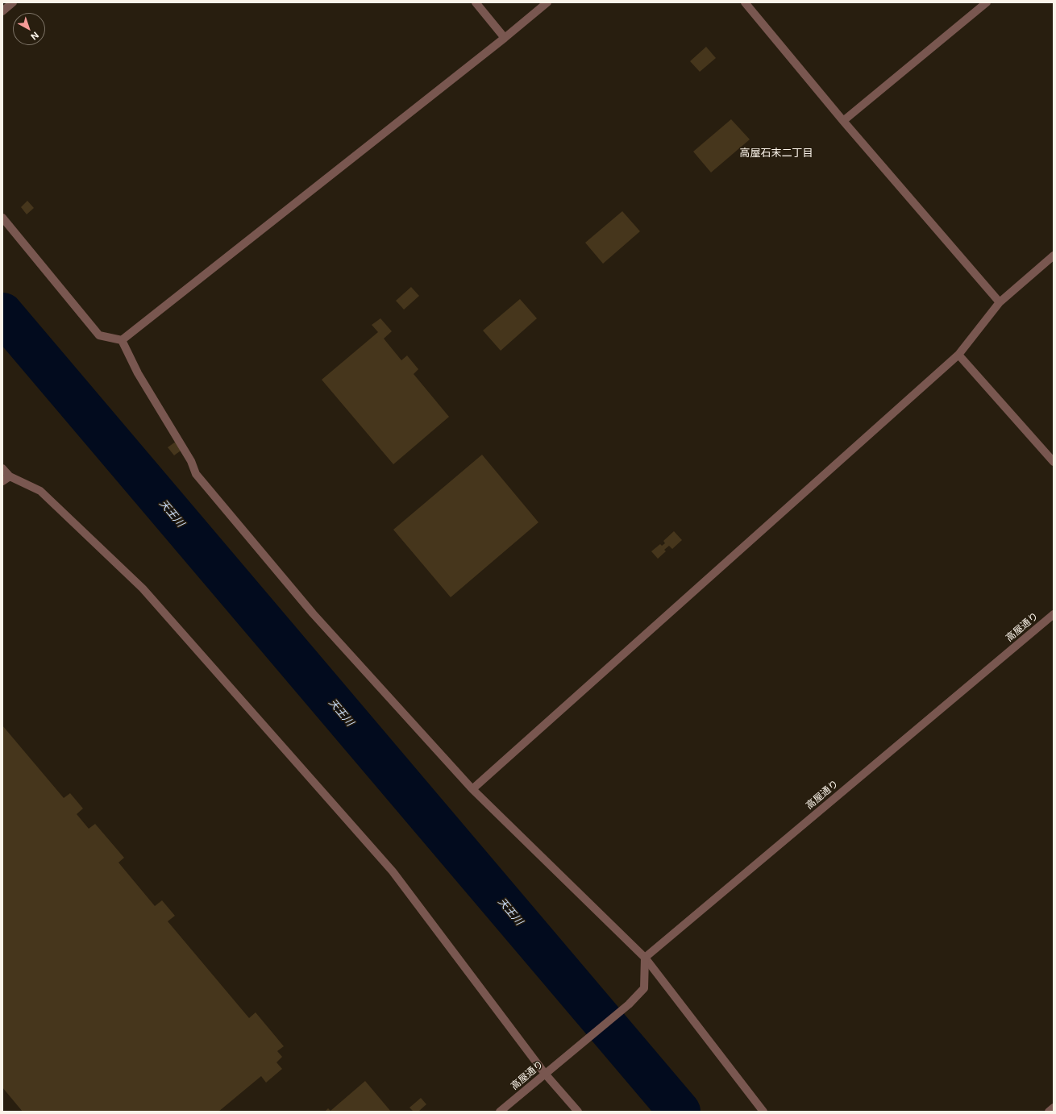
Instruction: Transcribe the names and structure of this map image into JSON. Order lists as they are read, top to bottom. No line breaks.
{"streets":{"street":["高屋通り"]},"districts":["高屋石末二丁目"],"water":["天王川"],"north":"bottom right"}
